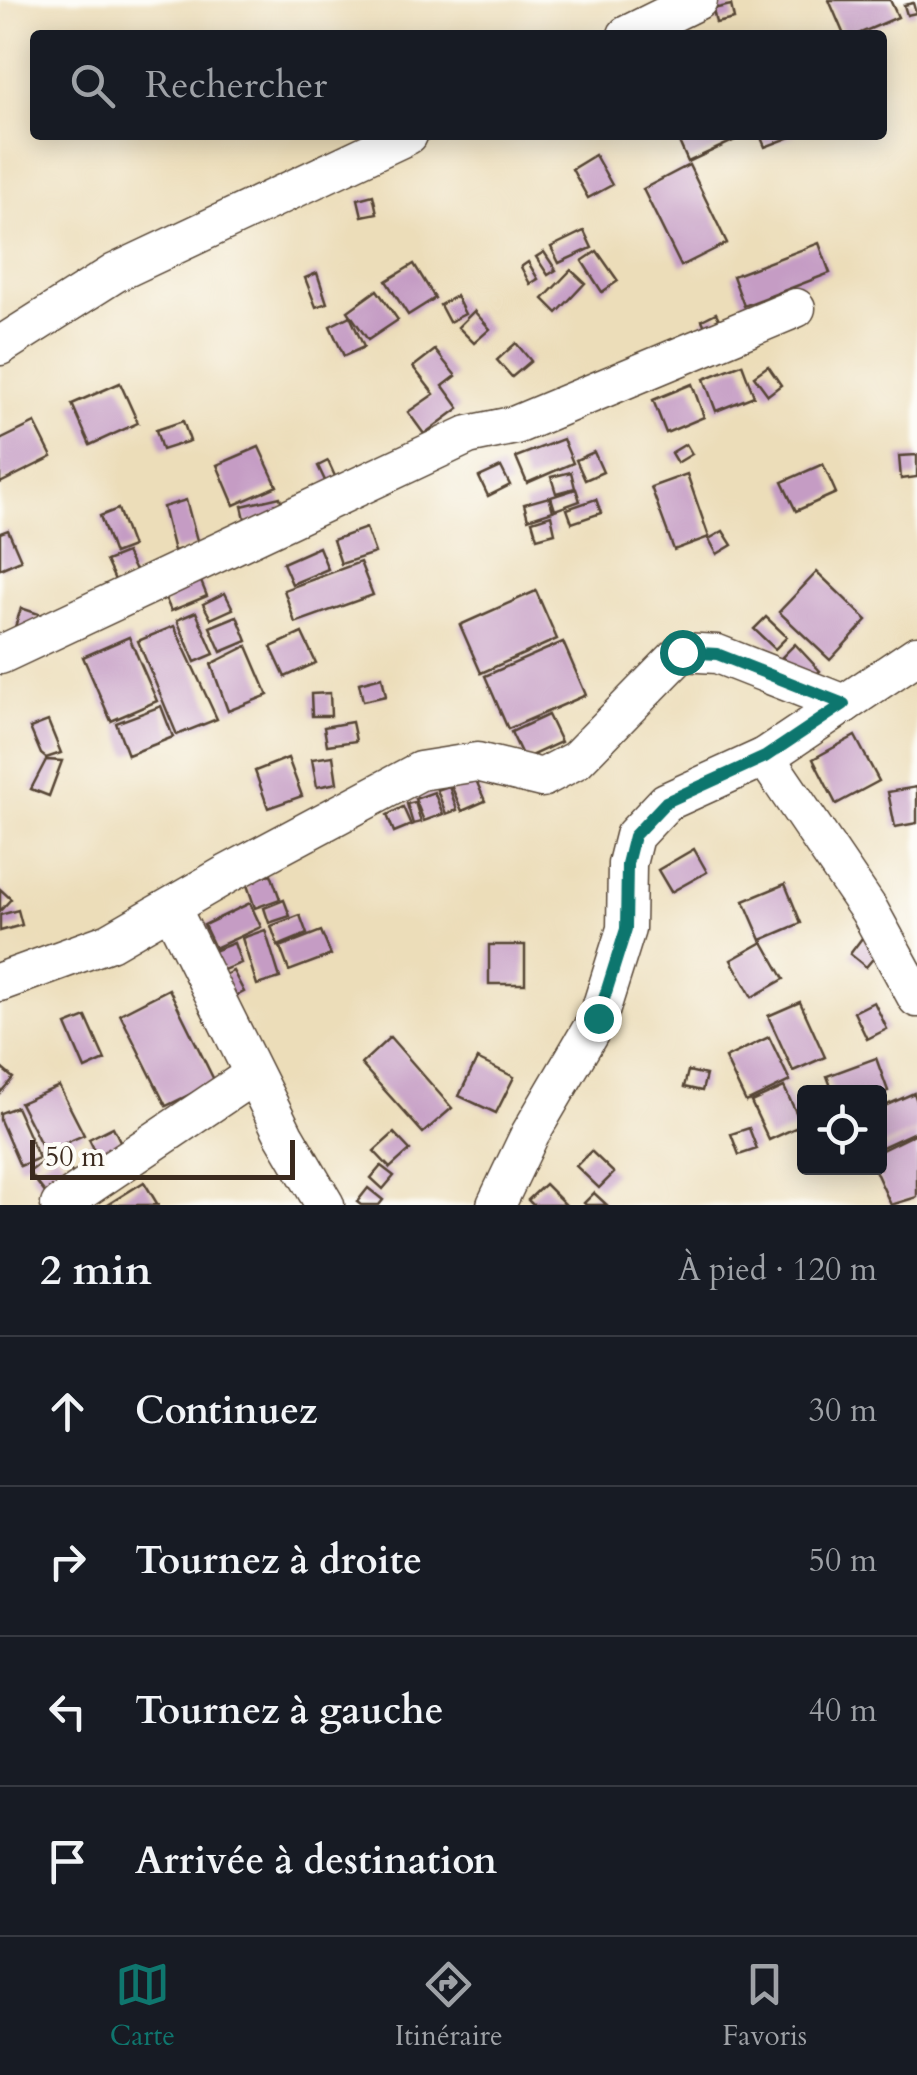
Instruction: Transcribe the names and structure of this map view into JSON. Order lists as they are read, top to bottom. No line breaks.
{"scale_bar":"50 m","page":{"search":"Rechercher","scale":"50 m","heading":["2 min","À pied · 120 m"],"list":[["Continuez","30 m"],["Tournez à droite","50 m"],["Tournez à gauche","40 m"],"Arrivée à destination"],"nav":["Carte","Itinéraire","Favoris"]}}
